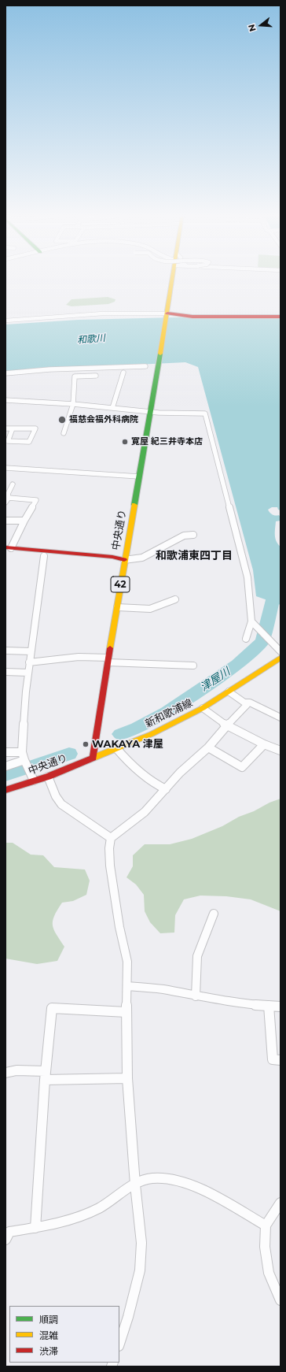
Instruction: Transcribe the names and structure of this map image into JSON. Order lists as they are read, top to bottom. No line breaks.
{"streets":{"main road":["中央通り","42","新和歌浦線"]},"crossings":[["中央通り","新和歌浦線"]],"districts":["和歌浦東四丁目"],"water":["和歌川","津屋川"],"places":["福慈会福外科病院","寛屋 紀三井寺本店","WAKAYA 津屋"],"legend":["順調","混雑","渋滞"],"north":"left"}
